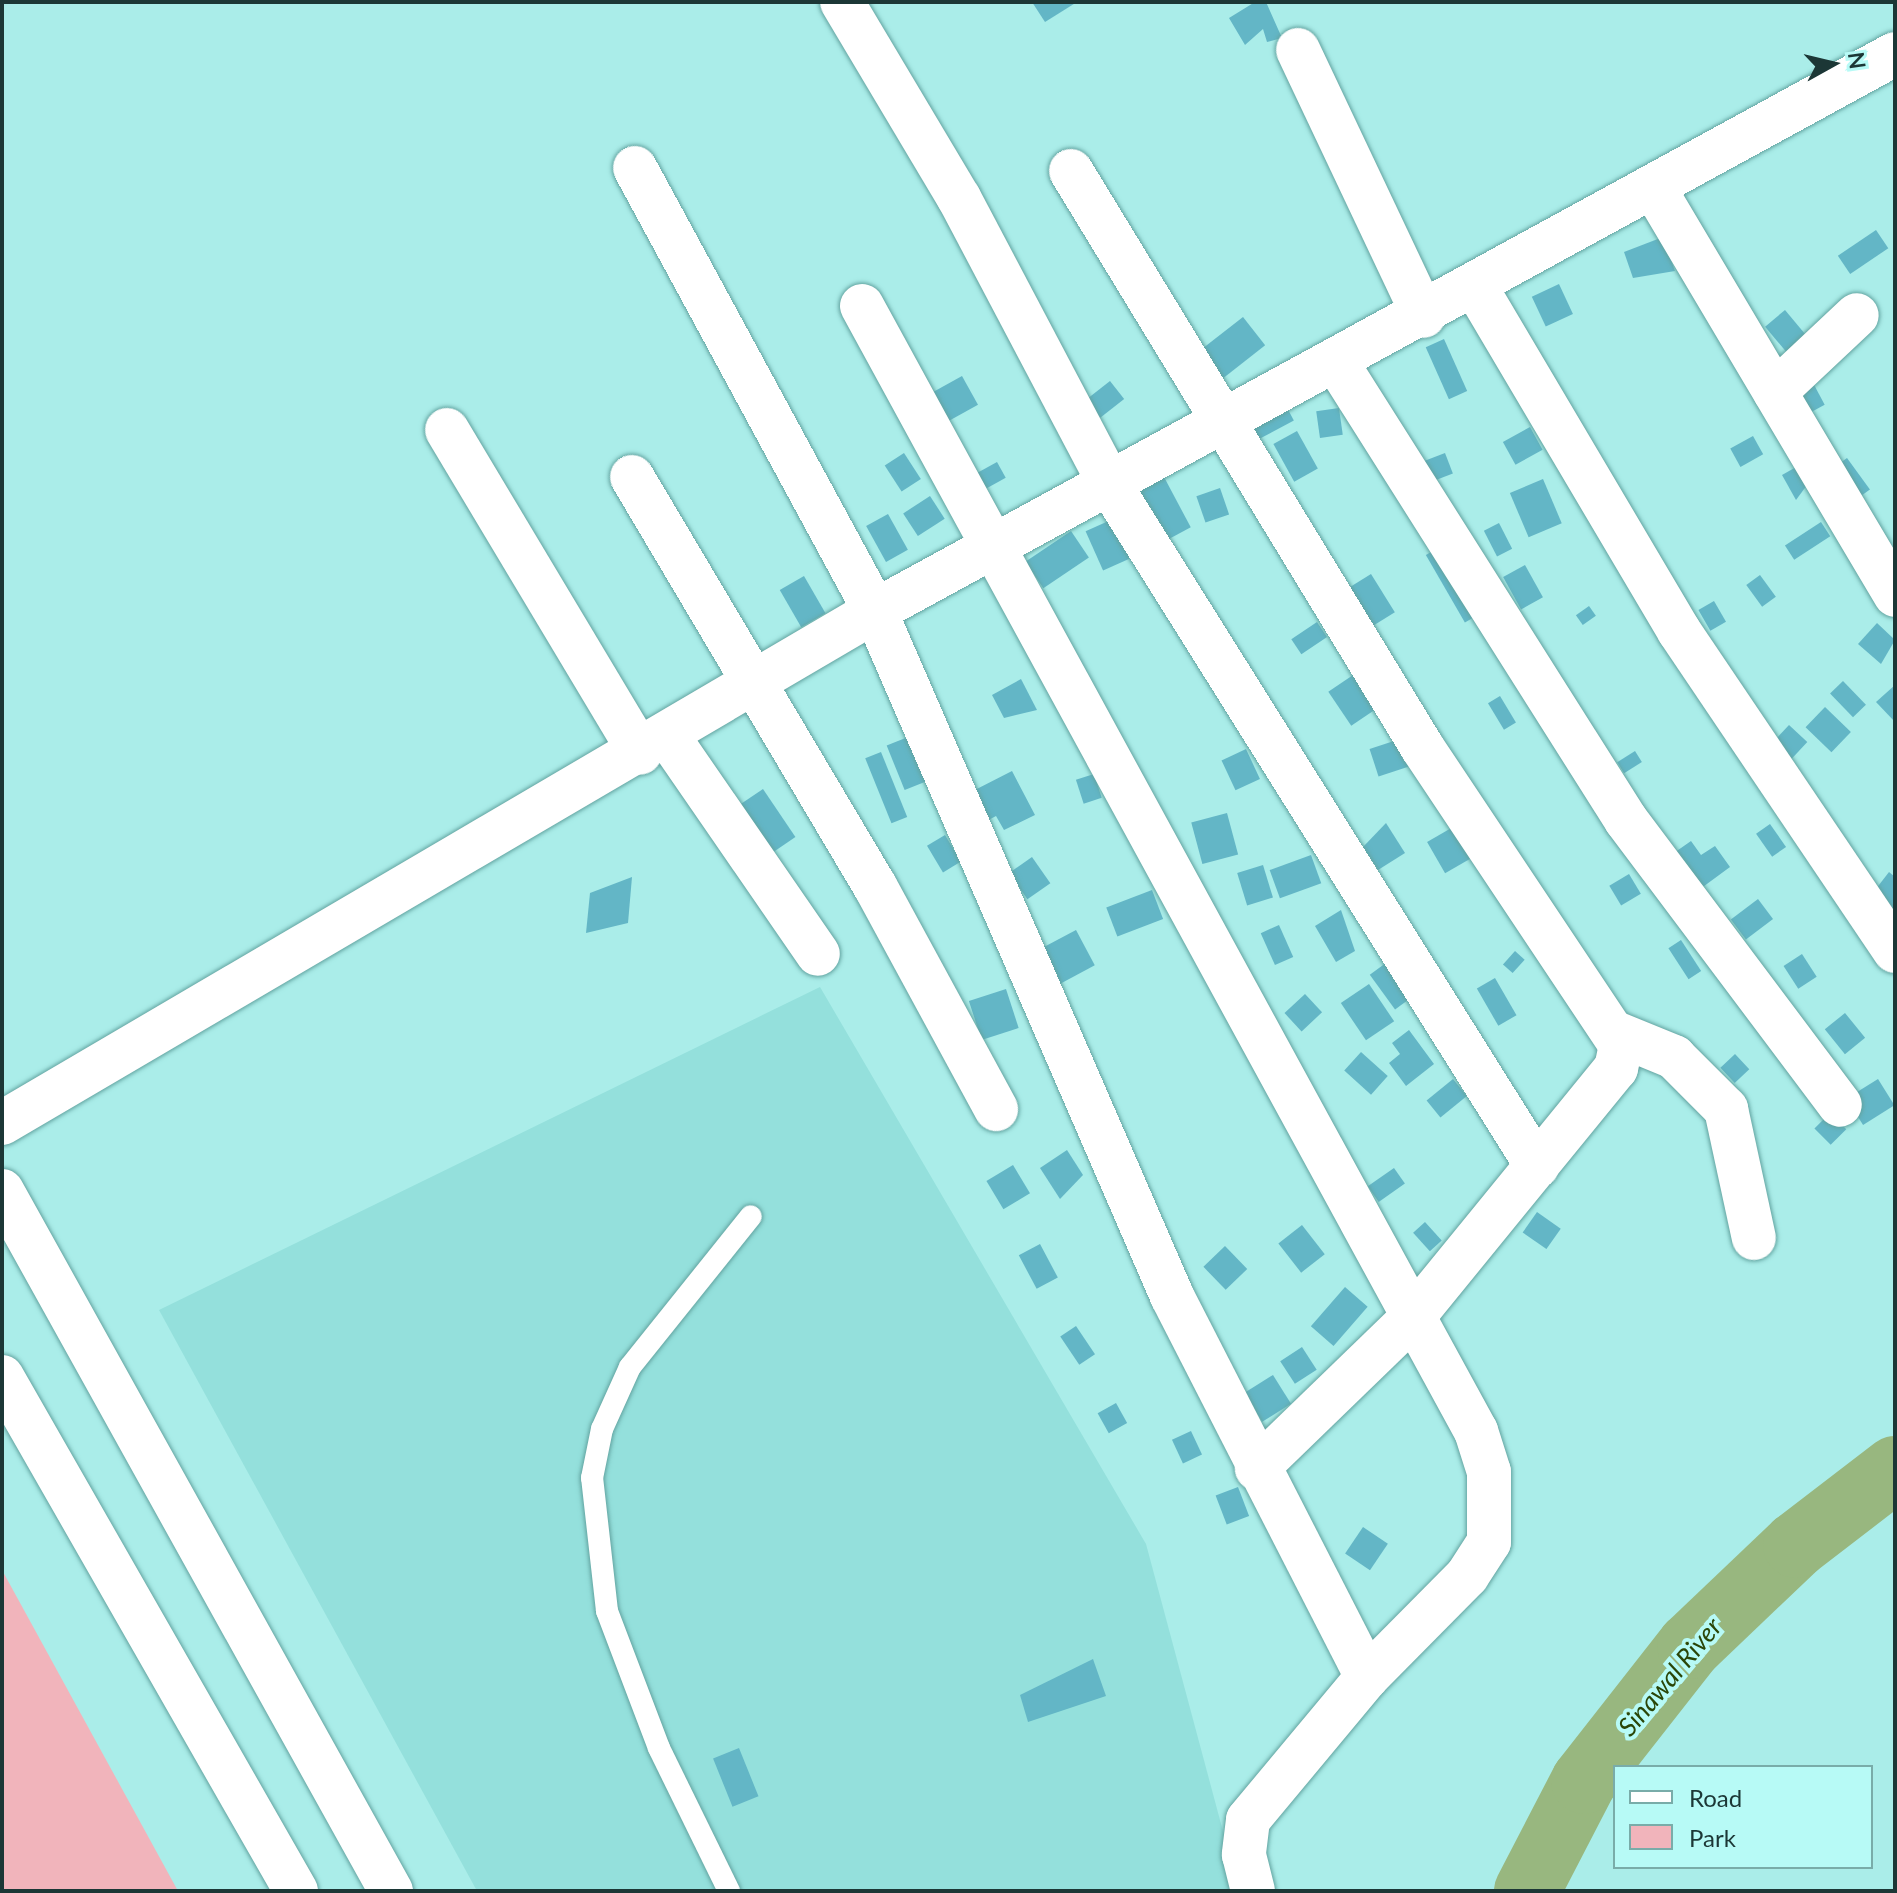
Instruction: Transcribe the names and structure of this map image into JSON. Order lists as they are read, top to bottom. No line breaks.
{"water":["Sinawal River"],"legend":["Road","Park"],"north":"right"}
